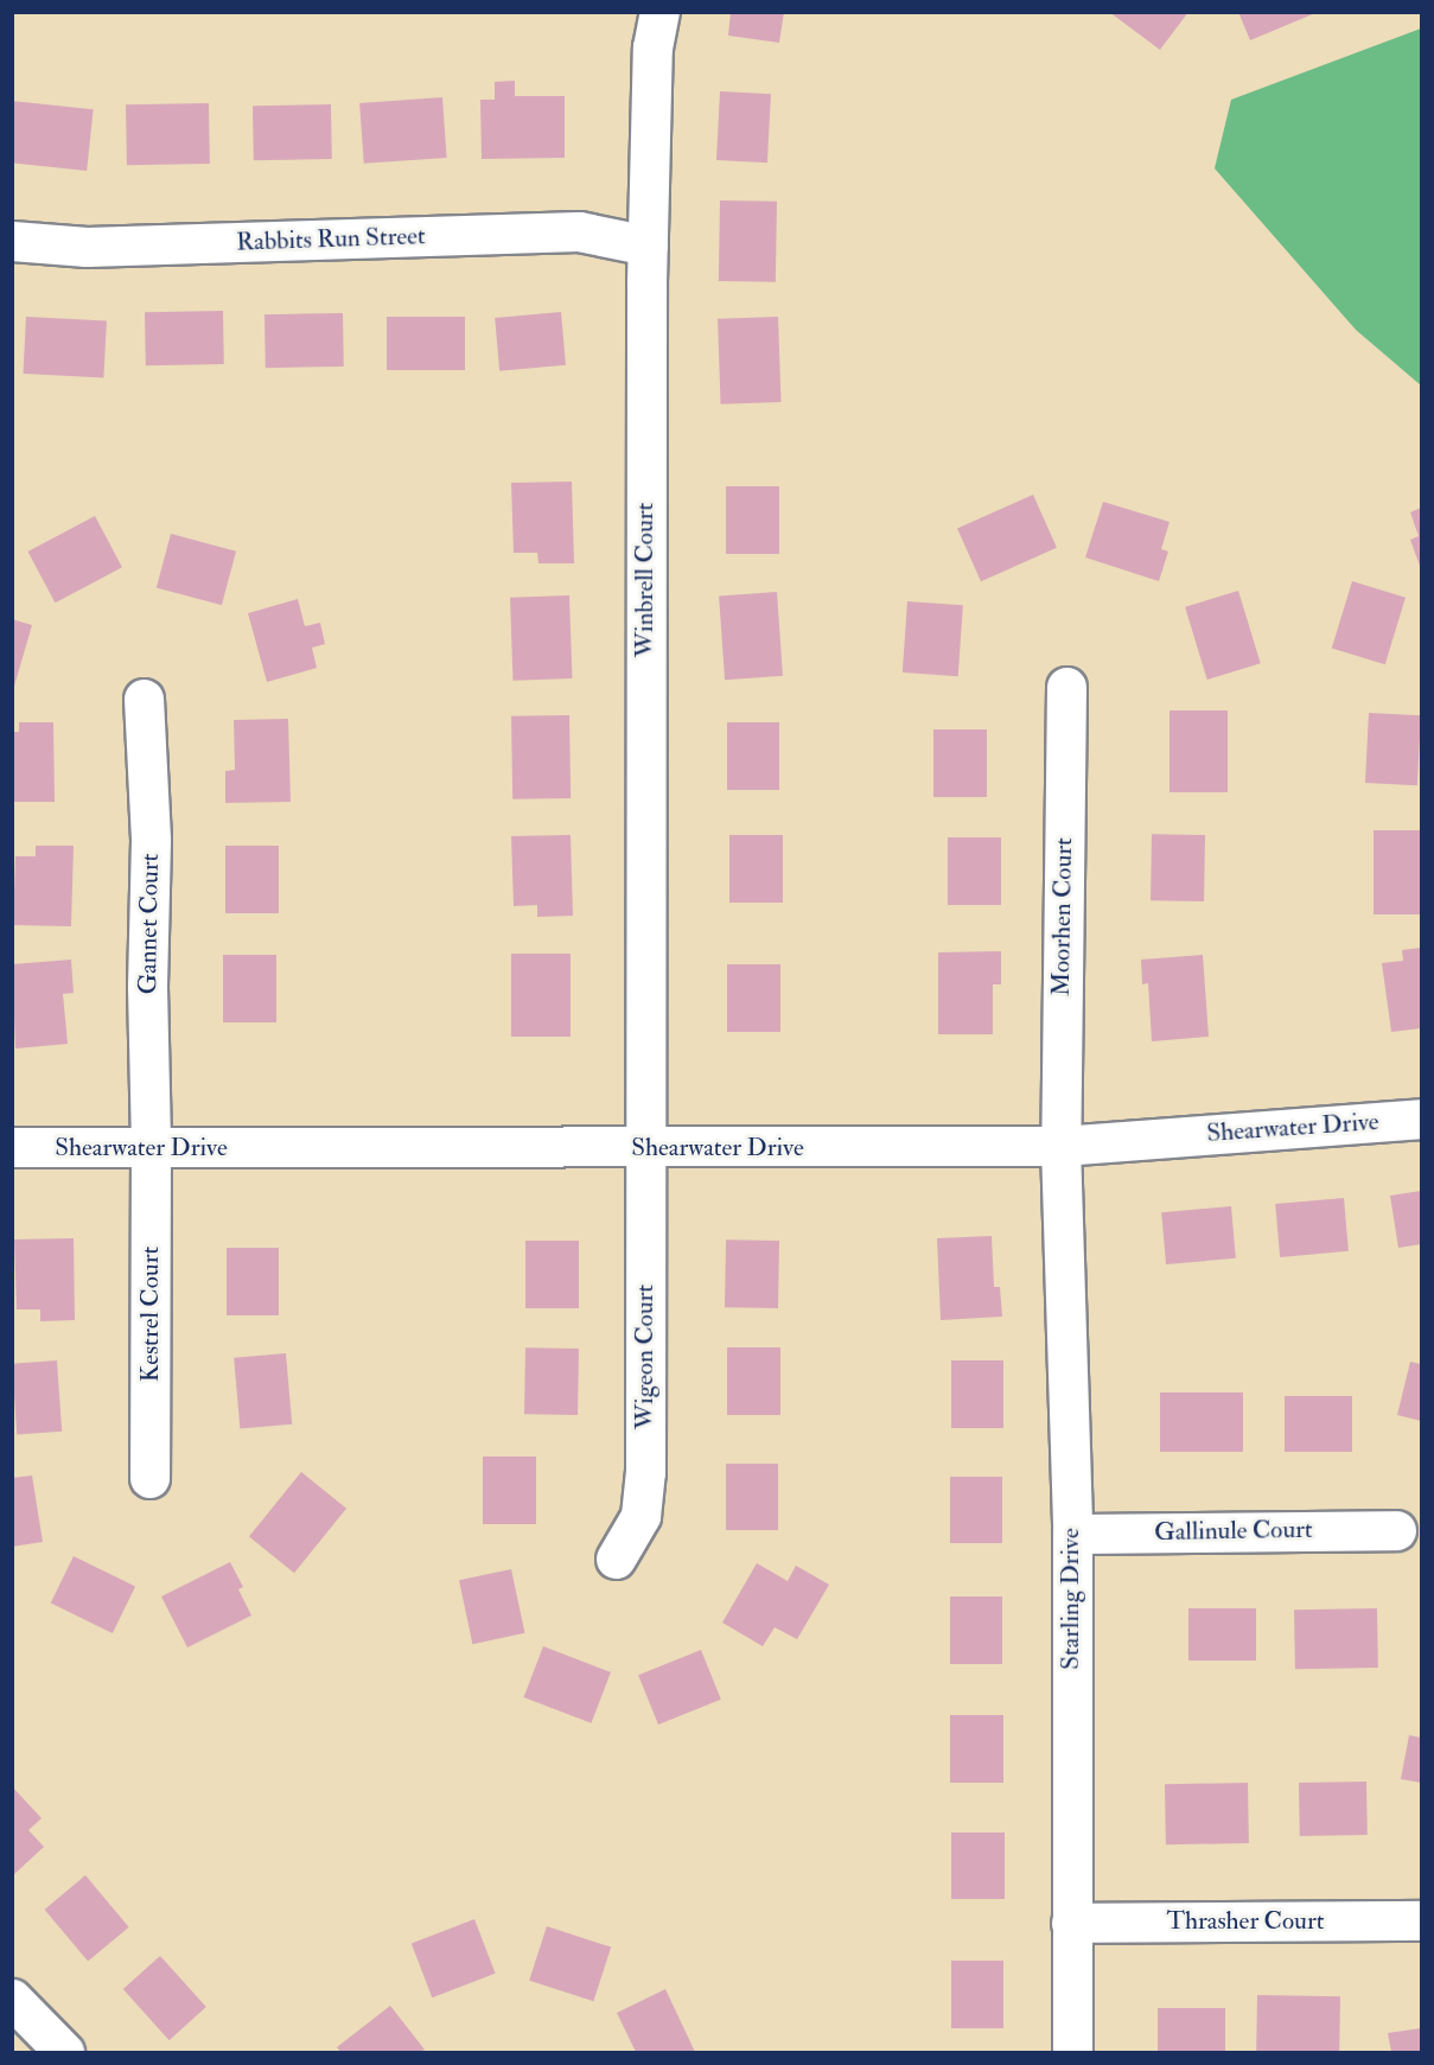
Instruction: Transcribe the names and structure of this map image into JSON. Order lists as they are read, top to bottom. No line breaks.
{"streets":{"street":["Rabbits Run Street","Winbrell Court","Moorhen Court","Gannet Court","Shearwater Drive","Kestrel Court","Wigeon Court","Gallinule Court","Starling Drive","Thrasher Court"]},"crossings":[["Rabbits Run Street","Winbrell Court"],["Winbrell Court","Shearwater Drive"],["Winbrell Court","Wigeon Court"],["Moorhen Court","Shearwater Drive"],["Moorhen Court","Starling Drive"],["Gannet Court","Shearwater Drive"],["Gannet Court","Kestrel Court"],["Shearwater Drive","Kestrel Court"],["Shearwater Drive","Wigeon Court"],["Shearwater Drive","Starling Drive"],["Gallinule Court","Starling Drive"],["Starling Drive","Thrasher Court"]]}
